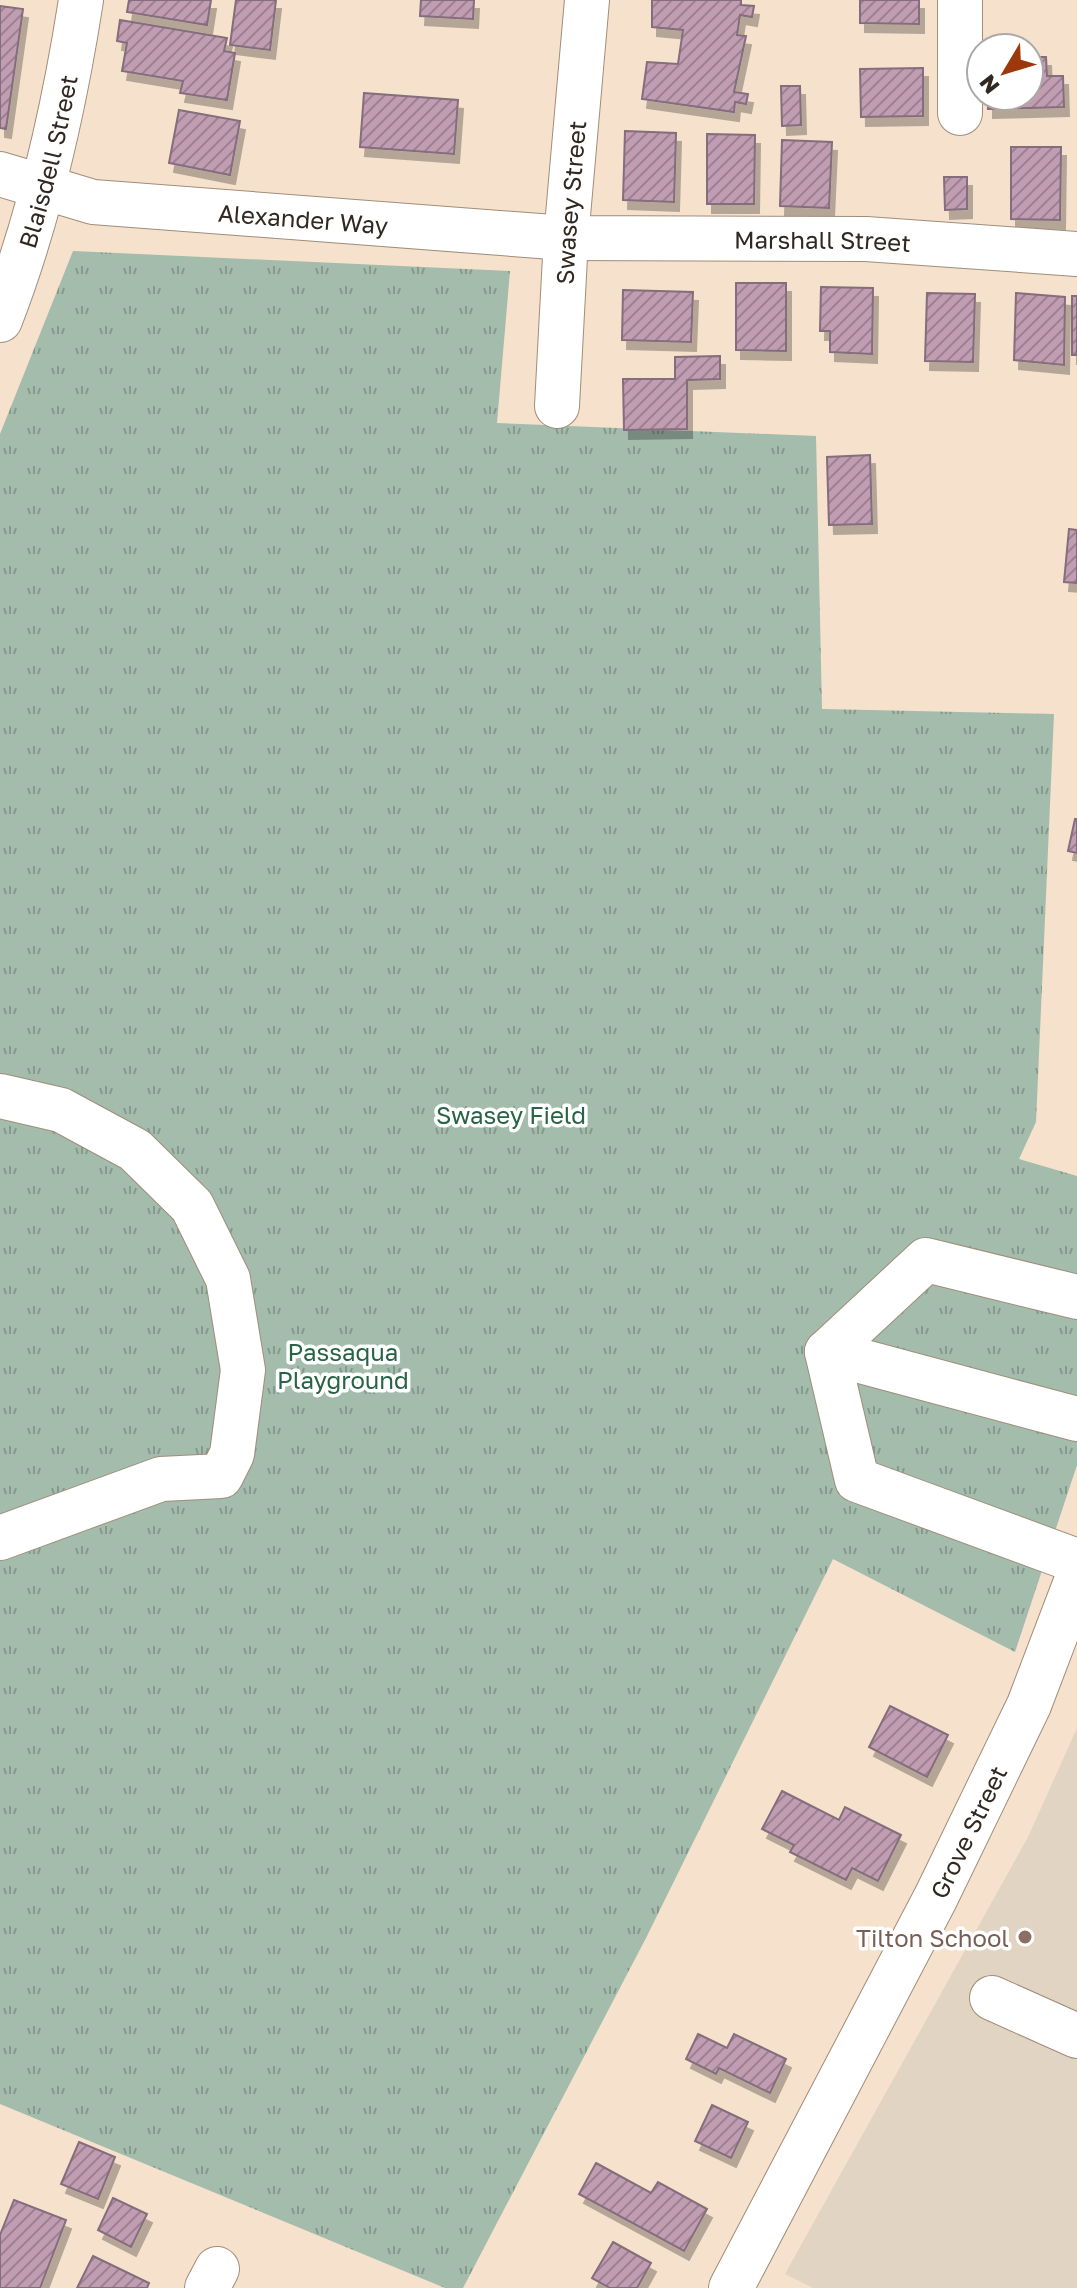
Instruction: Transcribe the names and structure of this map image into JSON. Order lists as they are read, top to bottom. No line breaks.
{"streets":{"street":["Blaisdell Street","Swasey Street","Alexander Way","Marshall Street","Grove Street"]},"crossings":[["Blaisdell Street","Alexander Way"],["Swasey Street","Alexander Way"],["Swasey Street","Marshall Street"],["Alexander Way","Marshall Street"]],"parks":["Swasey Field","Passaqua Playground"],"places":["Tilton School"],"north":"bottom left"}
